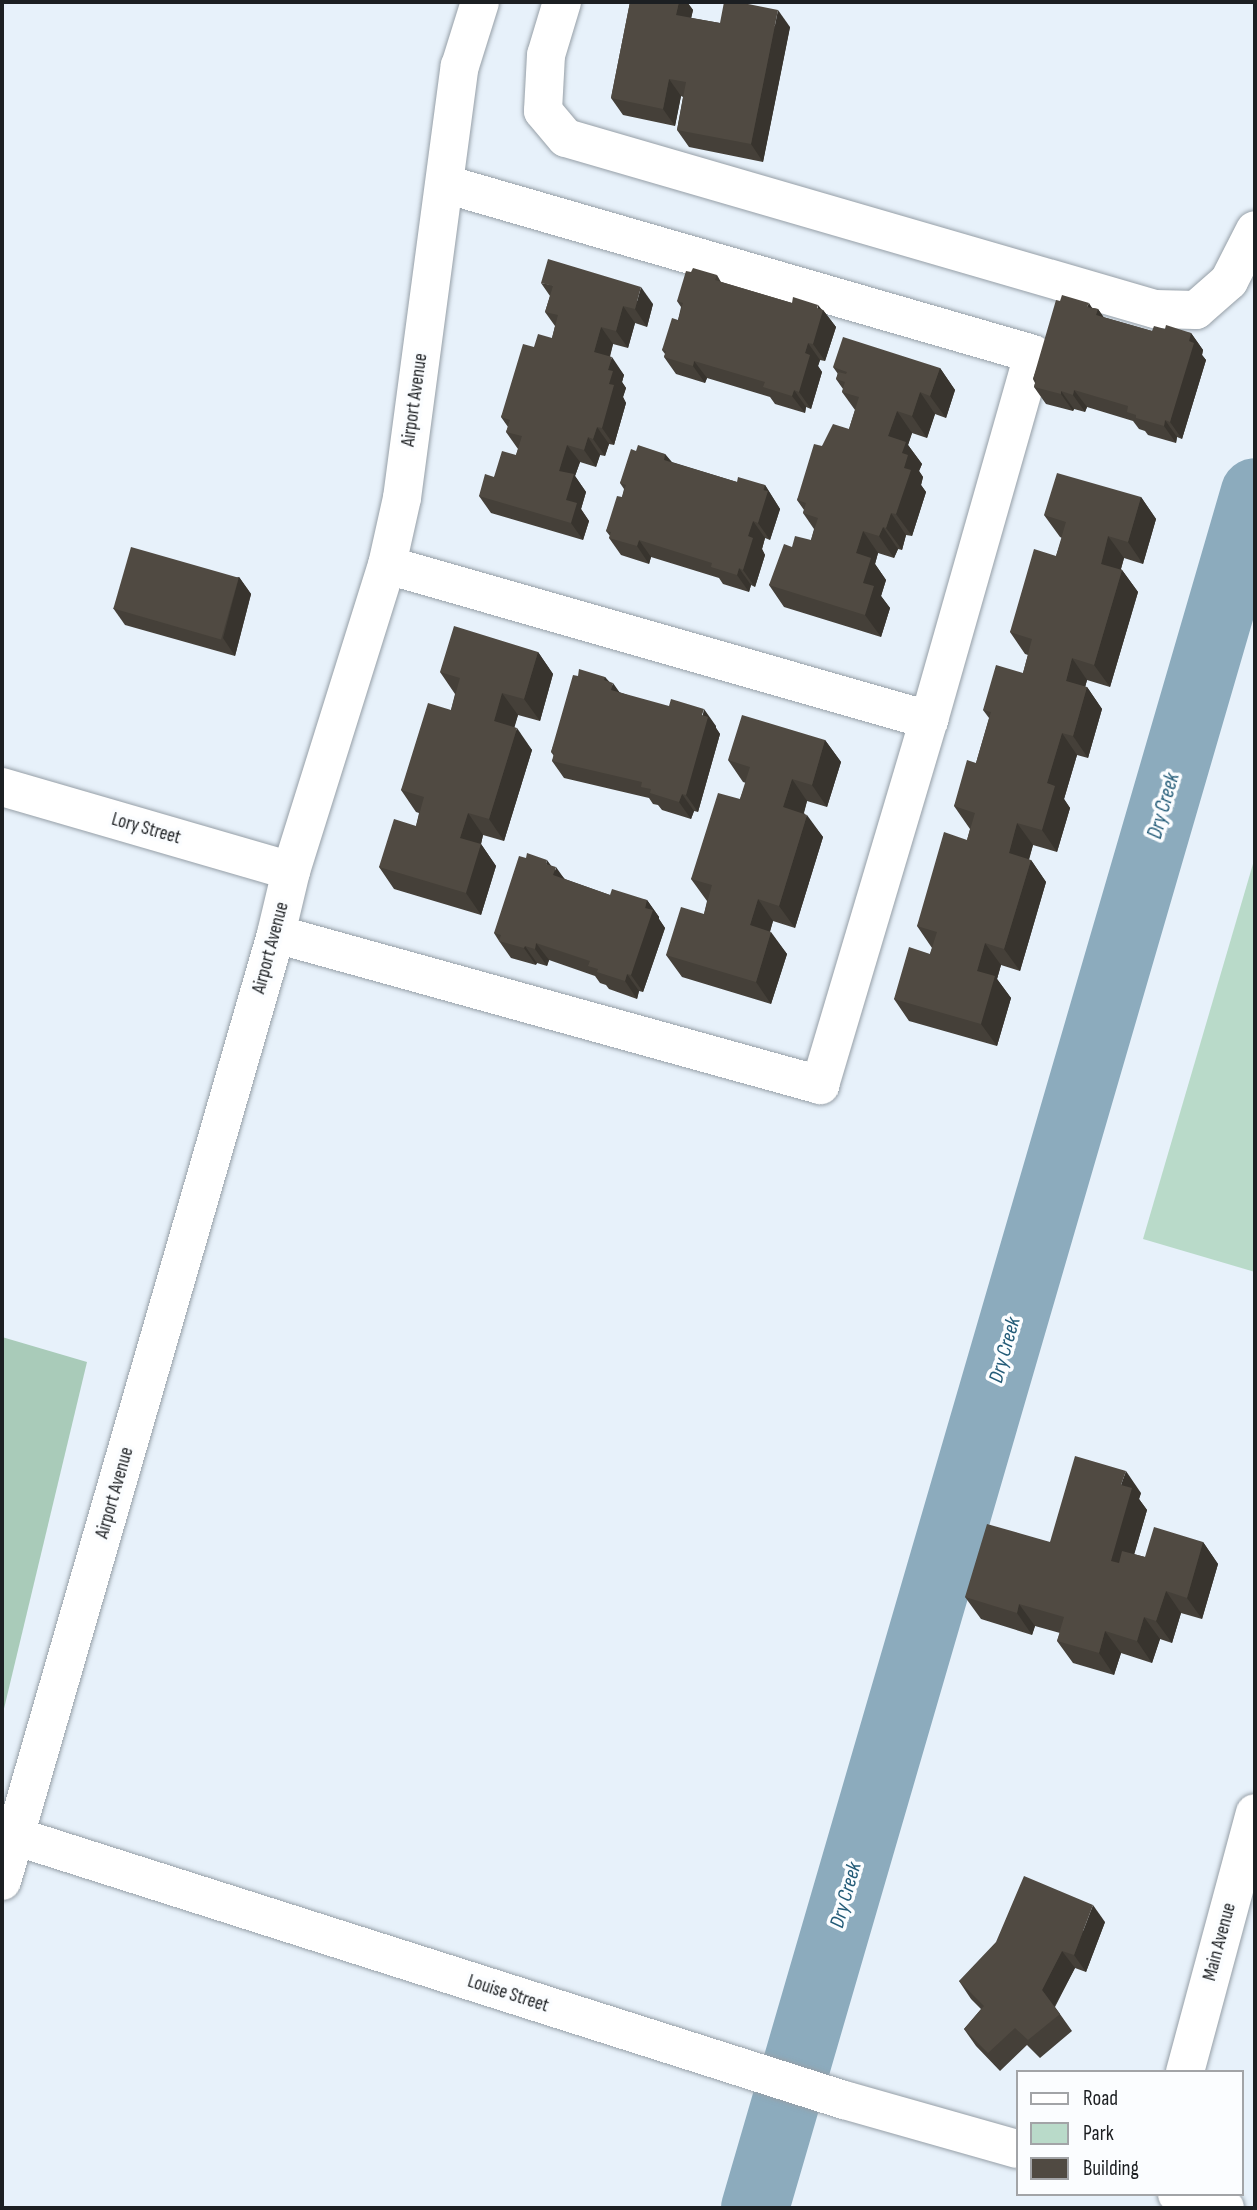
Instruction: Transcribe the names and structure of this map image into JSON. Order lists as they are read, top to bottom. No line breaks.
{"streets":{"street":["Airport Avenue","Lory Street","Main Avenue","Louise Street"]},"crossings":[["Airport Avenue","Lory Street"],["Airport Avenue","Louise Street"]],"water":["Dry Creek"],"legend":["Road","Park","Building"]}
